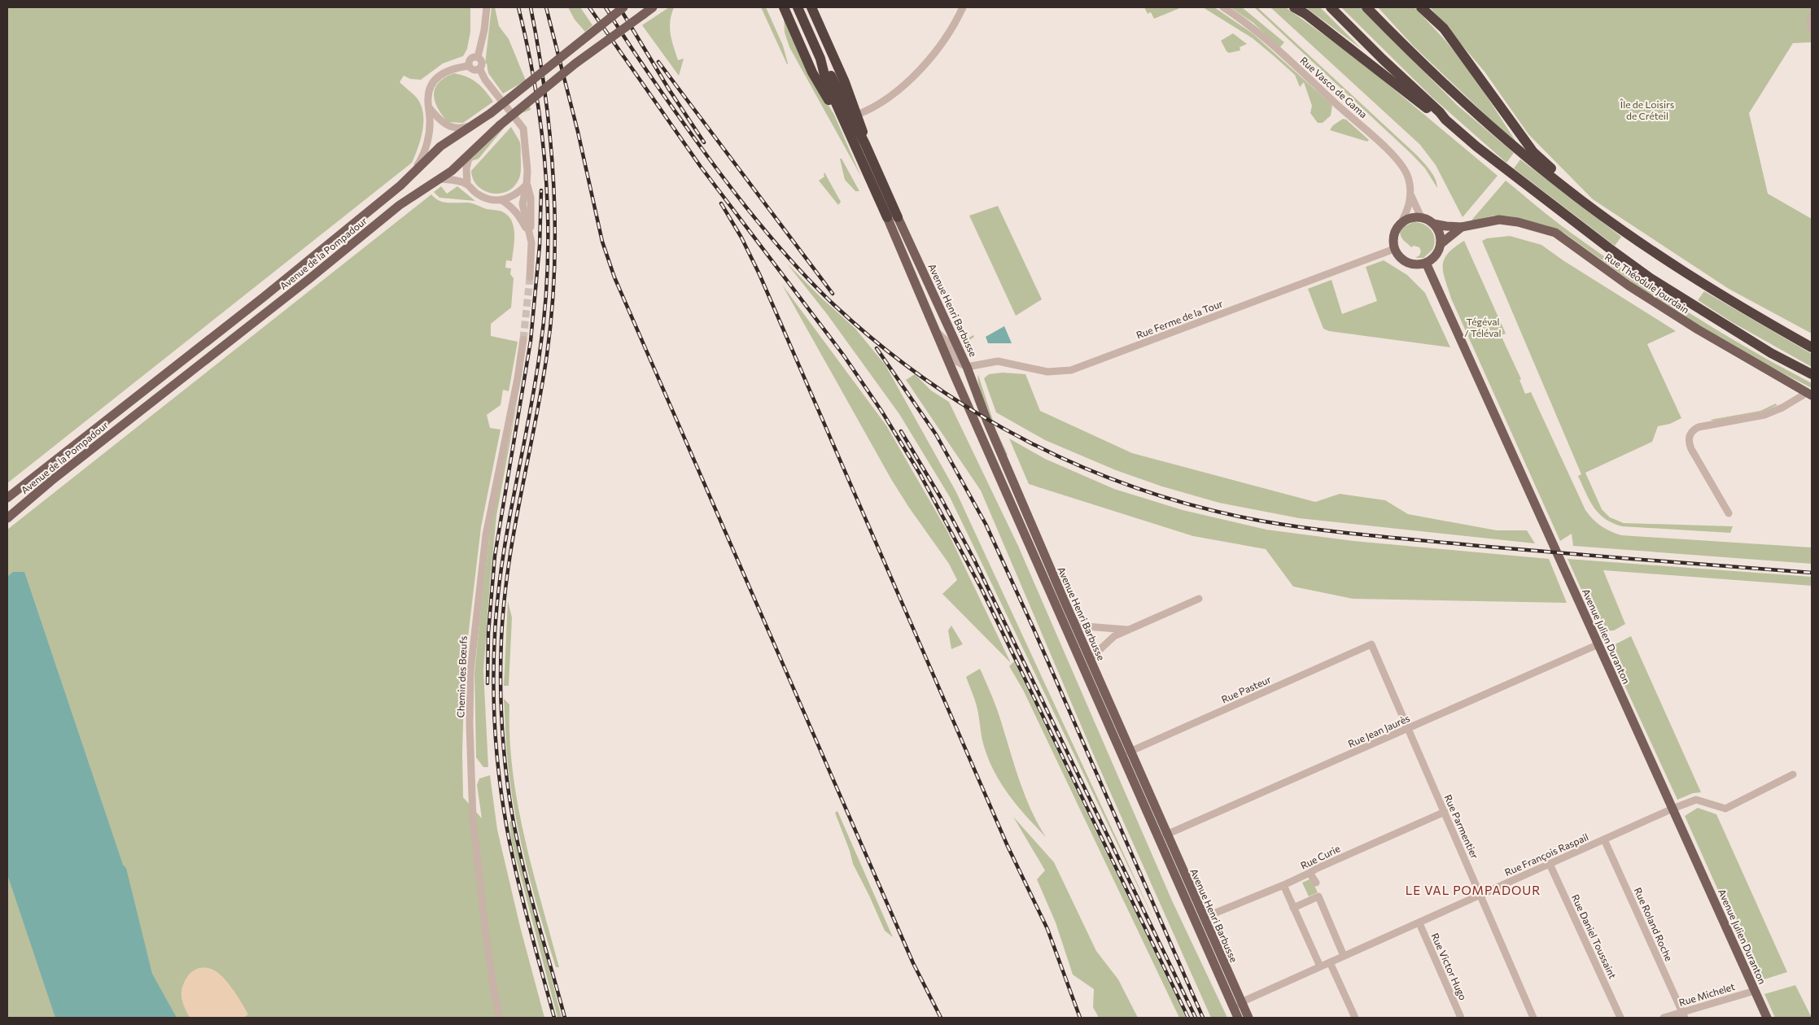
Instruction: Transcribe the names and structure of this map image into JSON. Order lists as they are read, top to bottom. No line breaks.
{"streets":{"main road":["Avenue de la Pompadour","Rue Théodule Jourdain","Avenue Henri Barbusse","Avenue Julien Duranton"],"street":["Rue Vasco de Gama","Rue Ferme de la Tour","Chemin des Bœufs","Rue Pasteur","Rue Jean Jaurès","Rue Parmentier","Rue François Raspail","Rue Curie","Rue Roland Roche","Rue Daniel Toussaint","Rue Victor Hugo","Rue Michelet"]},"crossings":[["Rue Vasco de Gama","Rue Théodule Jourdain"],["Rue Vasco de Gama","Rue Ferme de la Tour"],["Rue Vasco de Gama","Avenue Julien Duranton"],["Rue Théodule Jourdain","Rue Ferme de la Tour"],["Rue Théodule Jourdain","Avenue Julien Duranton"],["Avenue Henri Barbusse","Rue Ferme de la Tour"],["Avenue Henri Barbusse","Rue Pasteur"],["Avenue Henri Barbusse","Rue Jean Jaurès"],["Avenue Henri Barbusse","Rue François Raspail"],["Avenue Henri Barbusse","Rue Curie"],["Rue Ferme de la Tour","Avenue Julien Duranton"],["Avenue Julien Duranton","Rue Jean Jaurès"],["Avenue Julien Duranton","Rue François Raspail"],["Avenue Julien Duranton","Rue Michelet"],["Rue Pasteur","Rue Parmentier"],["Rue Jean Jaurès","Rue Parmentier"],["Rue Parmentier","Rue François Raspail"],["Rue Parmentier","Rue Curie"],["Rue François Raspail","Rue Roland Roche"],["Rue François Raspail","Rue Daniel Toussaint"],["Rue François Raspail","Rue Victor Hugo"],["Rue Roland Roche","Rue Michelet"]],"districts":["LE VAL POMPADOUR"],"parks":["Île de Loisirs de Créteil","Tégéval / Téléval"]}
